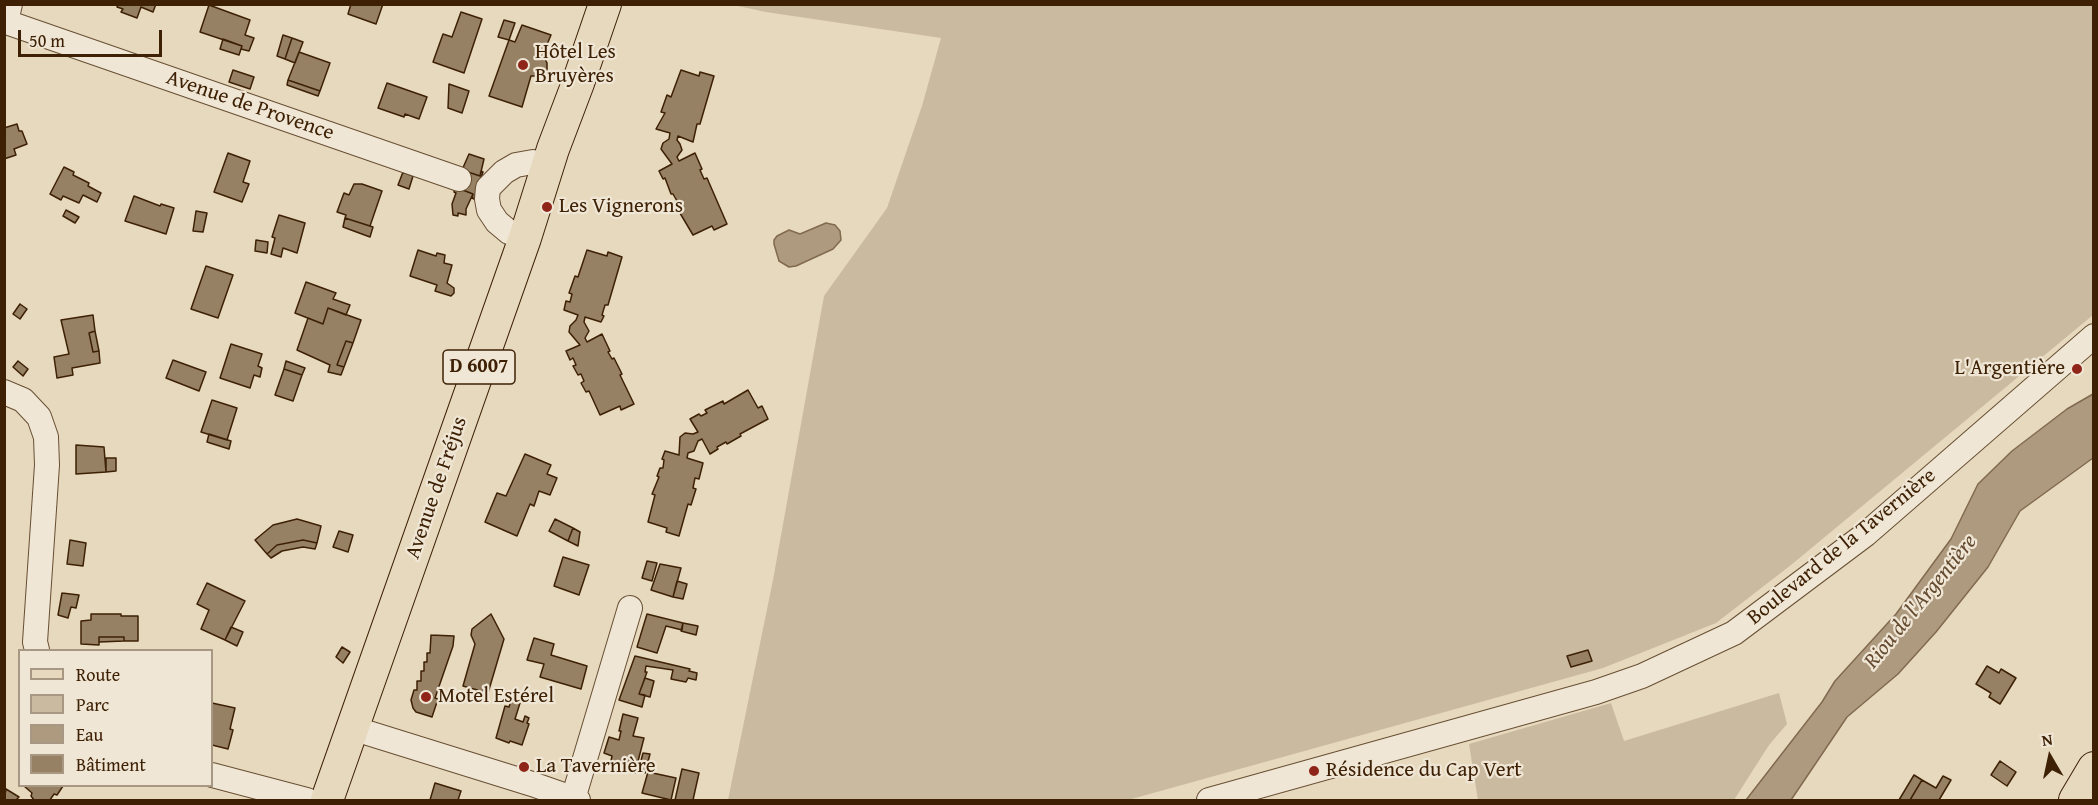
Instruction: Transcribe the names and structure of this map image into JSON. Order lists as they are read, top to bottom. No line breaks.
{"streets":{"main road":["D 6007","Avenue de Fréjus"],"street":["Avenue de Provence","Boulevard de la Tavernière"]},"water":["Riou de l'Argentière"],"places":["Hôtel Les Bruyères","Les Vignerons","L'Argentière","Motel Estérel","La Tavernière","Résidence du Cap Vert"],"legend":["Route","Parc","Eau","Bâtiment"],"scale_bar":"50 m","north":"top"}
